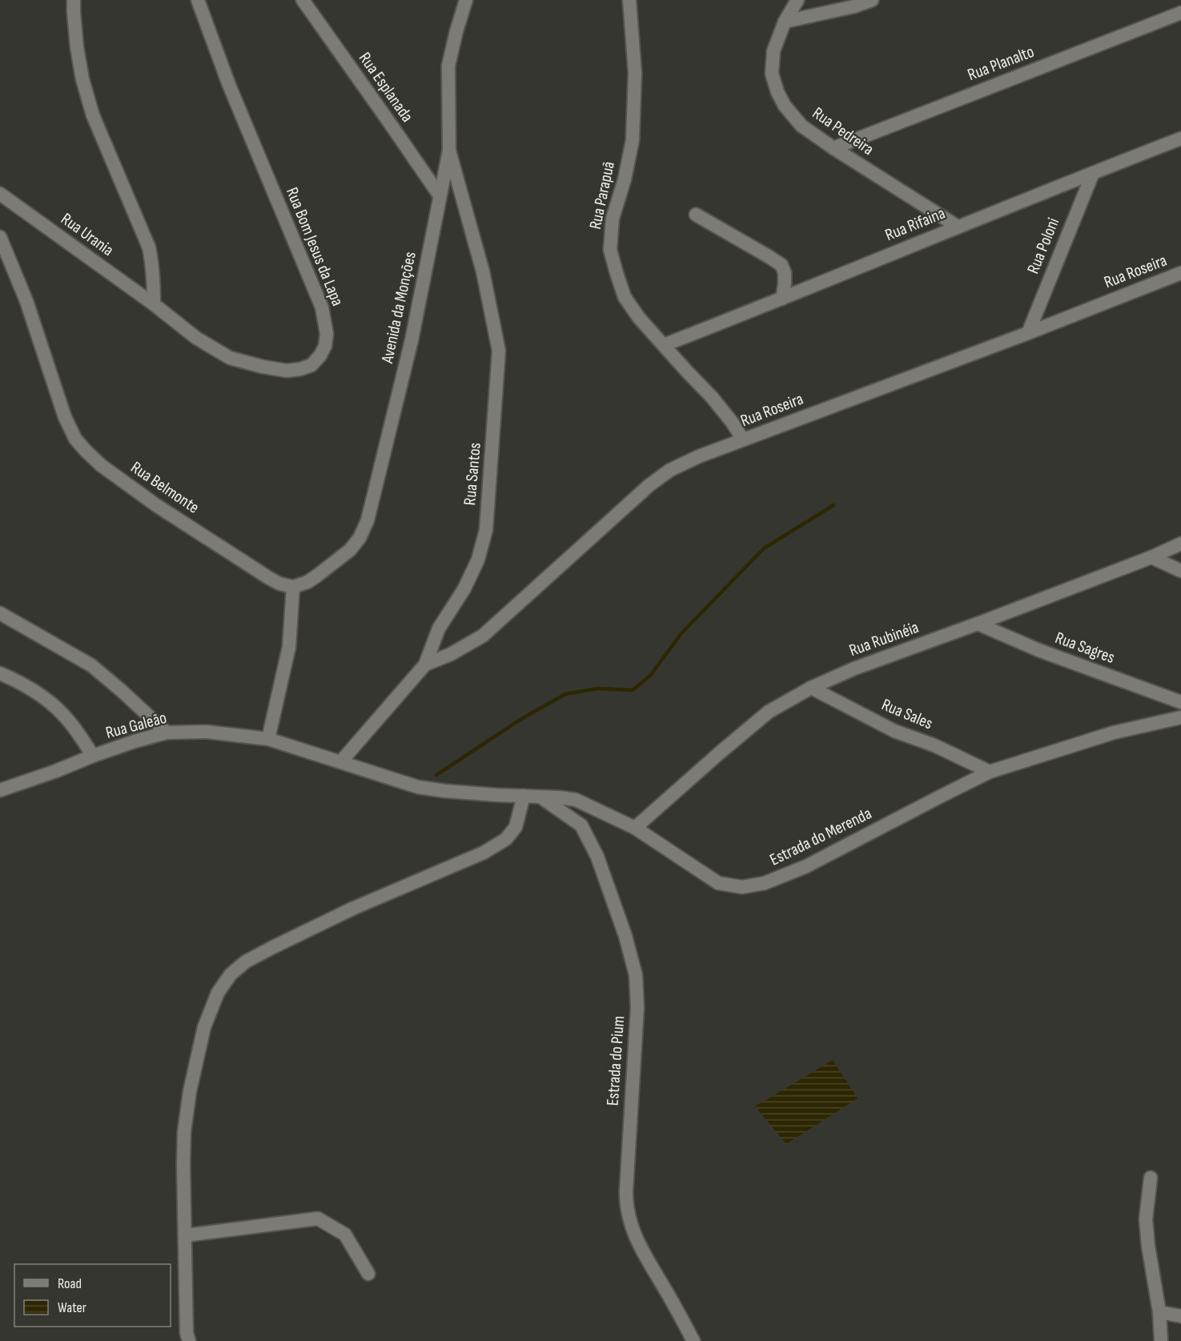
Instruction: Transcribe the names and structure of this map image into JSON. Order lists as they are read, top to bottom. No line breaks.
{"streets":{"street":["Rua Planalto","Rua Esplanada","Rua Pedreira","Rua Parapuã","Rua Rifaina","Rua Urania","Rua Poloni","Rua Bom Jesus da Lapa","Rua Roseira","Avenida da Monções","Rua Santos","Rua Belmonte","Rua Rubinéia","Rua Sagres","Rua Sales","Rua Galeão","Estrada do Merenda","Estrada do Pium"]},"crossings":[["Rua Planalto","Rua Pedreira"],["Rua Esplanada","Avenida da Monções"],["Rua Pedreira","Rua Rifaina"],["Rua Parapuã","Rua Rifaina"],["Rua Parapuã","Rua Roseira"],["Rua Rifaina","Rua Poloni"],["Rua Urania","Rua Bom Jesus da Lapa"],["Rua Poloni","Rua Roseira"],["Rua Roseira","Rua Santos"],["Avenida da Monções","Rua Santos"],["Avenida da Monções","Rua Belmonte"],["Rua Santos","Rua Galeão"],["Rua Santos","Estrada do Merenda"],["Rua Rubinéia","Rua Sagres"],["Rua Rubinéia","Rua Sales"],["Rua Rubinéia","Estrada do Merenda"],["Rua Sales","Estrada do Merenda"],["Rua Galeão","Estrada do Merenda"],["Estrada do Merenda","Estrada do Pium"]],"legend":["Road","Water"]}
